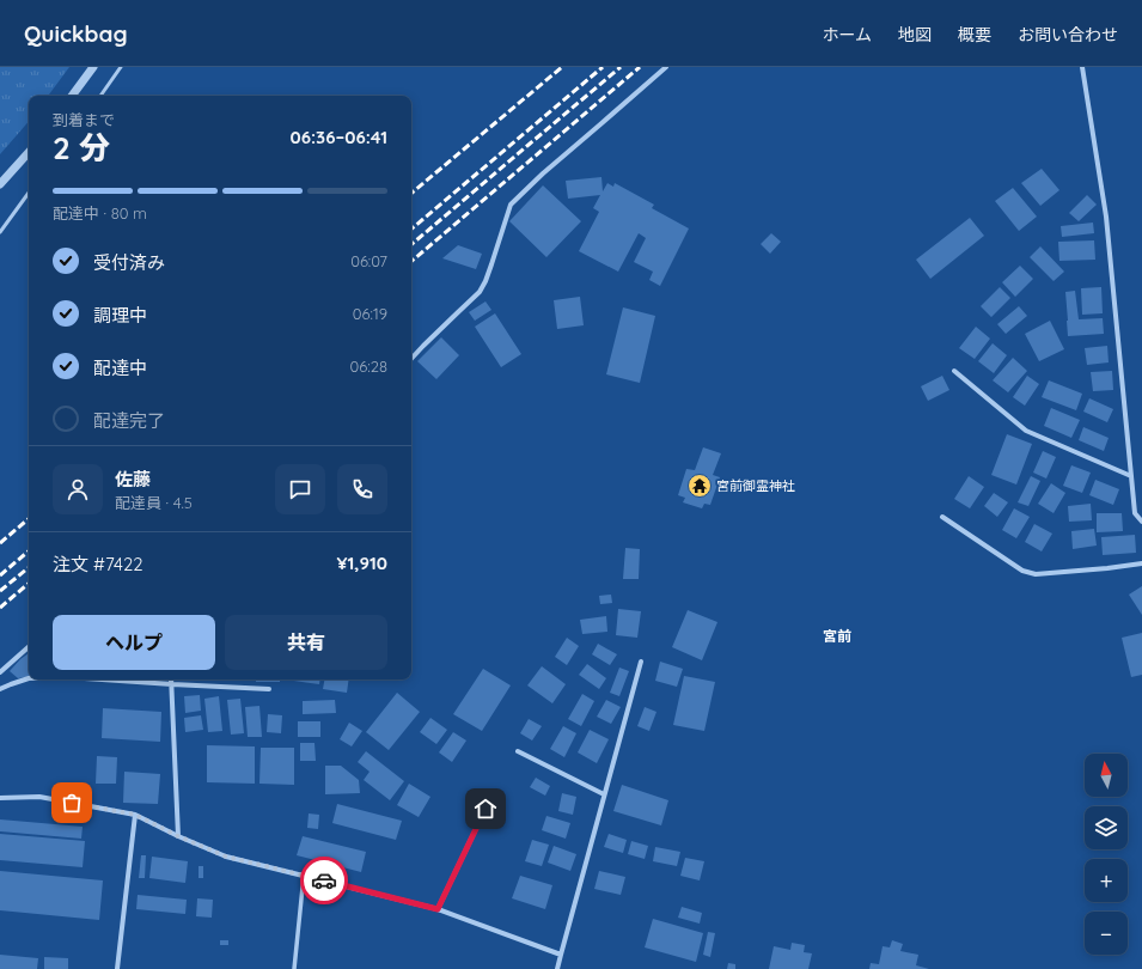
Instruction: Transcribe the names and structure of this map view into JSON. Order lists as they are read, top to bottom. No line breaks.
{"districts":["宮前"],"places":{"temple":["宮前御霊神社"]},"north":"top","page":{"header":"Quickbag","nav":["ホーム","地図","概要","お問い合わせ"],"heading":["2 分","到着まで","06:36–06:41"],"panel":["佐藤","配達員 · 4.5","注文 #7422","¥1,910"],"bar":"配達中 · 80 m","list":[["受付済み","06:07"],["調理中","06:19"],["配達中","06:28"],"配達完了"],"buttons":["ヘルプ","共有"],"map_buttons":["+","−"]}}
